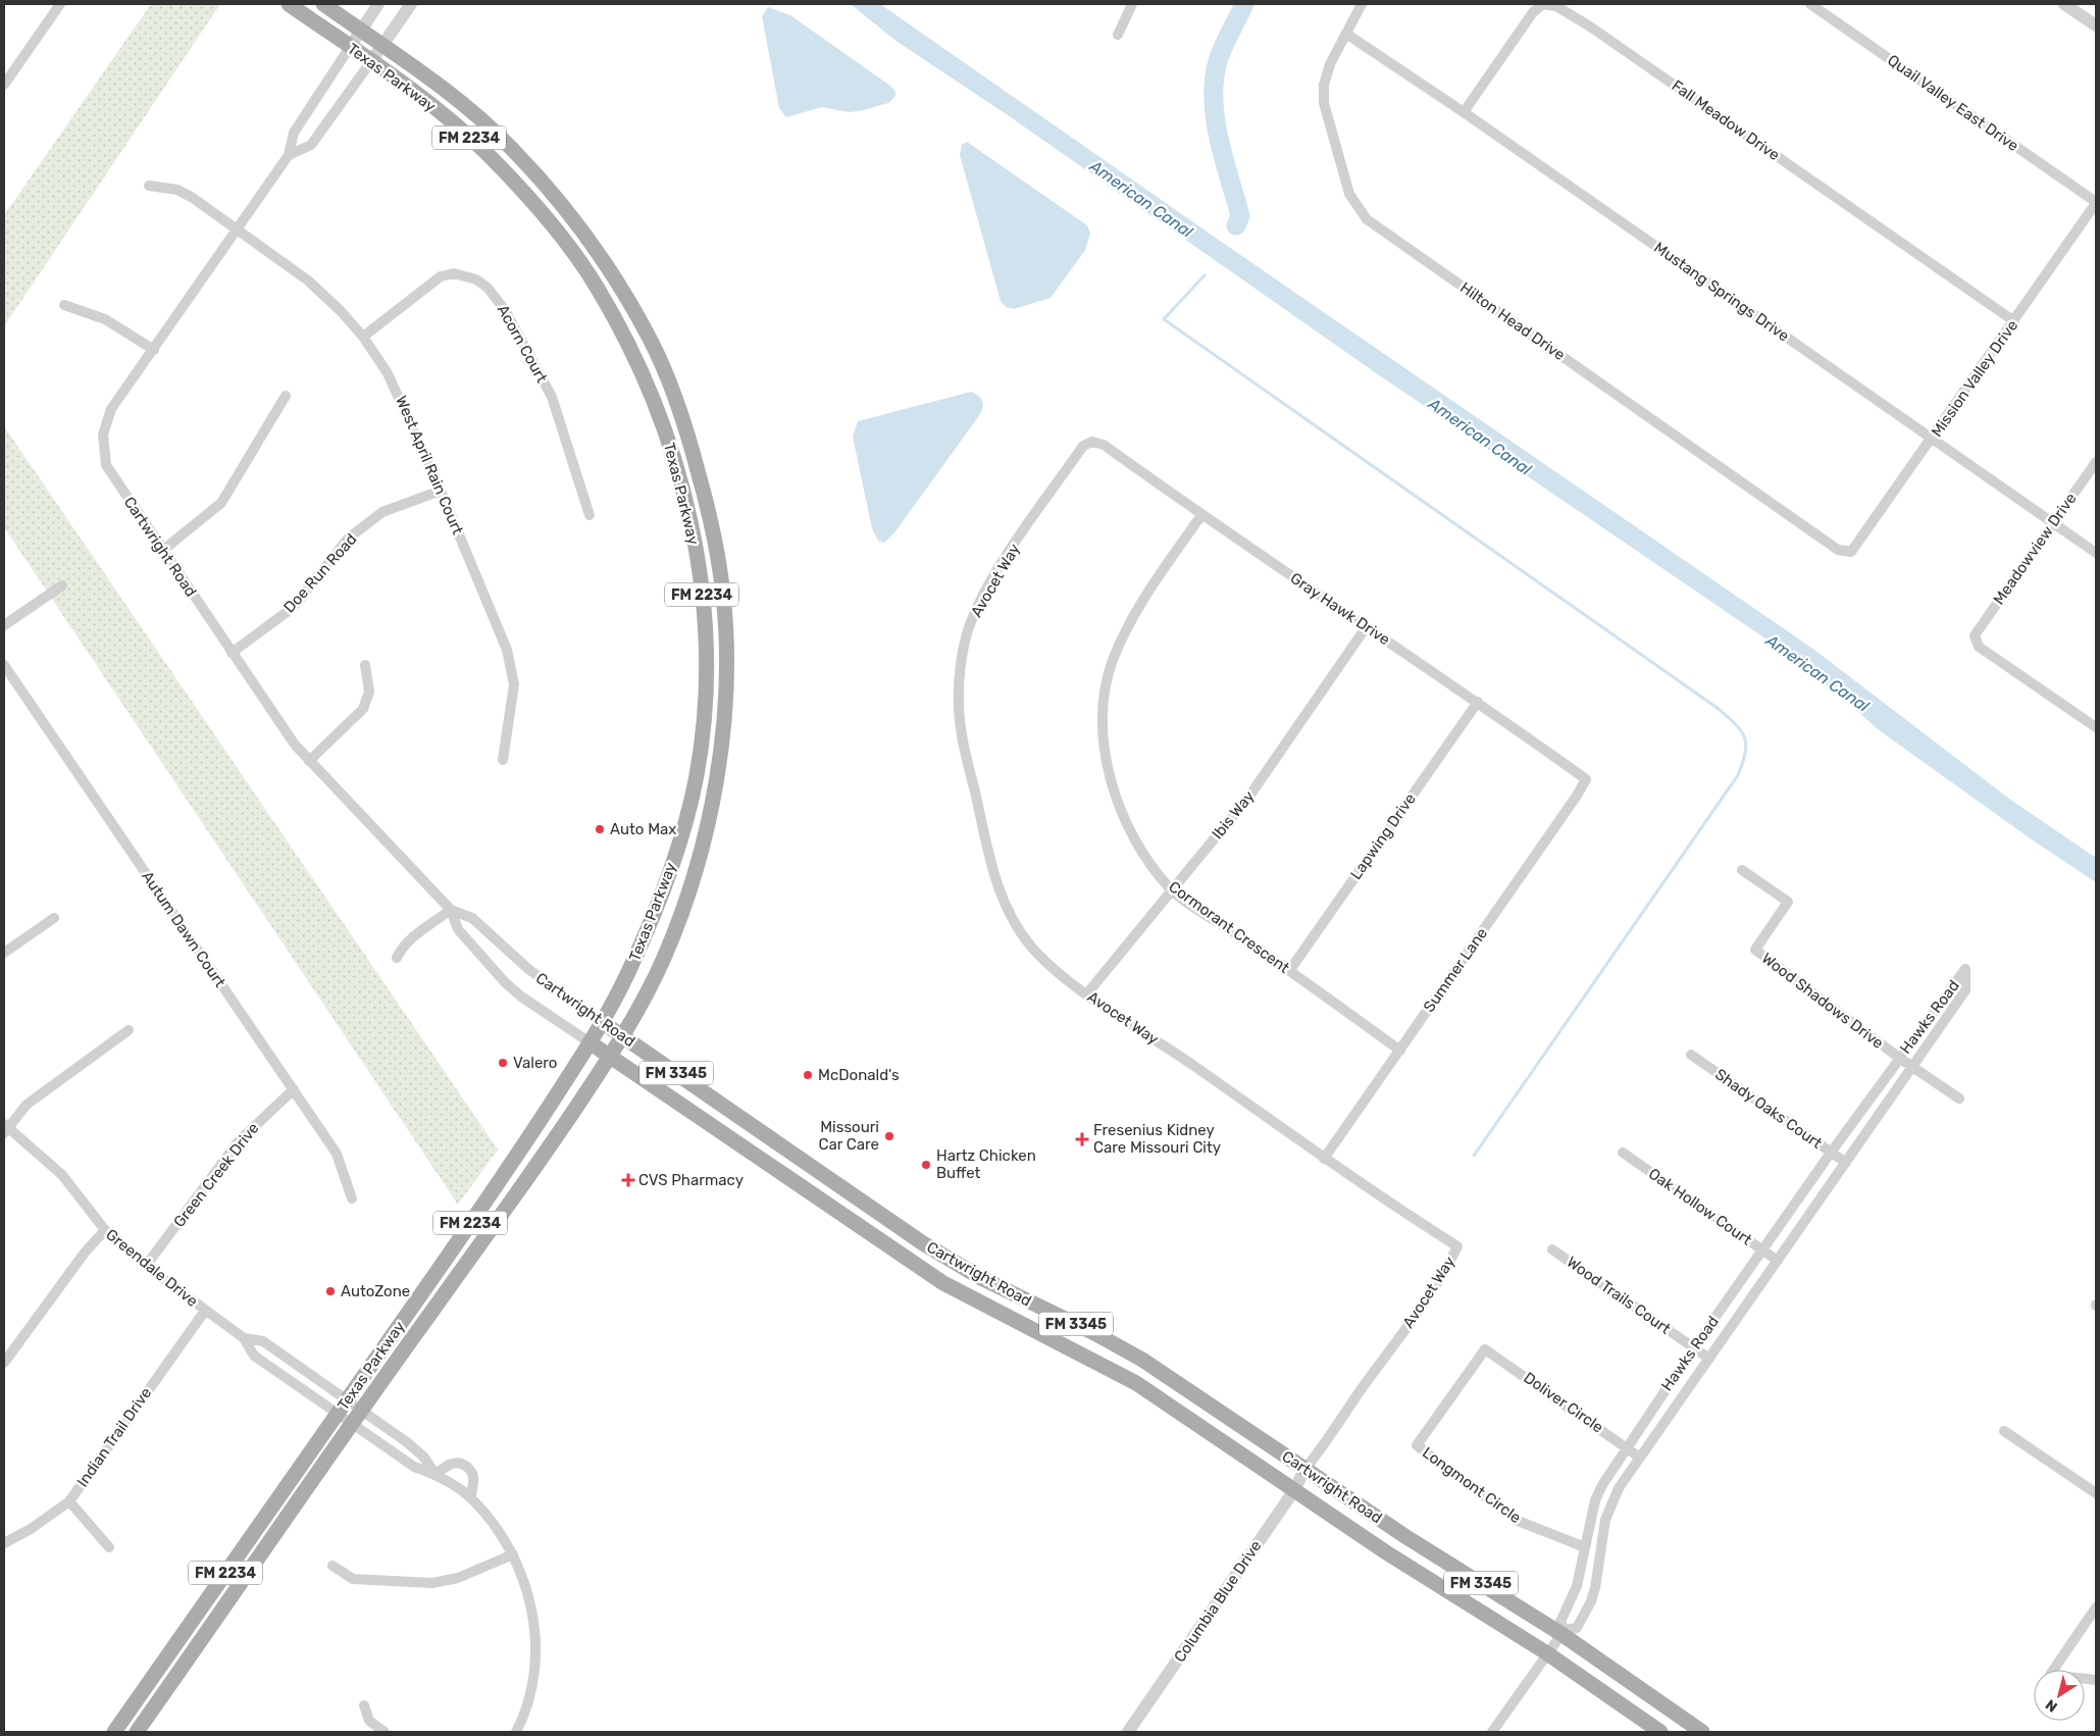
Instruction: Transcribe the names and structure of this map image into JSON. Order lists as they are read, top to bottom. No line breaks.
{"streets":{"main road":["Texas Parkway","FM 2234","Cartwright Road","FM 3345"],"street":["Quail Valley East Drive","Fall Meadow Drive","Mustang Springs Drive","Hilton Head Drive","Acorn Court","Mission Valley Drive","West April Rain Court","Meadowview Drive","Doe Run Road","Avocet Way","Gray Hawk Drive","Ibis Way","Lapwing Drive","Cormorant Crescent","Autum Dawn Court","Summer Lane","Wood Shadows Drive","Hawks Road","Shady Oaks Court","Green Creek Drive","Oak Hollow Court","Greendale Drive","Wood Trails Court","Doliver Circle","Indian Trail Drive","Longmont Circle","Columbia Blue Drive"]},"crossings":[["Texas Parkway","Cartwright Road"],["Texas Parkway","Greendale Drive"],["Quail Valley East Drive","Mission Valley Drive"],["Fall Meadow Drive","Mustang Springs Drive"],["Fall Meadow Drive","Mission Valley Drive"],["Mustang Springs Drive","Hilton Head Drive"],["Mustang Springs Drive","Mission Valley Drive"],["Mustang Springs Drive","Meadowview Drive"],["Hilton Head Drive","Mission Valley Drive"],["Acorn Court","West April Rain Court"],["West April Rain Court","Cartwright Road"],["West April Rain Court","Doe Run Road"],["Cartwright Road","Doe Run Road"],["Cartwright Road","Avocet Way"],["Cartwright Road","Hawks Road"],["Cartwright Road","Columbia Blue Drive"],["Avocet Way","Gray Hawk Drive"],["Avocet Way","Ibis Way"],["Avocet Way","Summer Lane"],["Avocet Way","Columbia Blue Drive"],["Gray Hawk Drive","Ibis Way"],["Gray Hawk Drive","Lapwing Drive"],["Gray Hawk Drive","Cormorant Crescent"],["Gray Hawk Drive","Summer Lane"],["Ibis Way","Cormorant Crescent"],["Lapwing Drive","Cormorant Crescent"],["Cormorant Crescent","Summer Lane"],["Autum Dawn Court","Green Creek Drive"],["Wood Shadows Drive","Hawks Road"],["Hawks Road","Shady Oaks Court"],["Hawks Road","Oak Hollow Court"],["Hawks Road","Wood Trails Court"],["Hawks Road","Doliver Circle"],["Hawks Road","Longmont Circle"],["Green Creek Drive","Greendale Drive"],["Greendale Drive","Indian Trail Drive"],["Doliver Circle","Longmont Circle"]],"water":["American Canal"],"places":{"other":["Auto Max","Valero","McDonald's","Missouri Car Care","Hartz Chicken Buffet","AutoZone"],"health":["Fresenius Kidney Care Missouri City","CVS Pharmacy"]},"north":"bottom left"}
